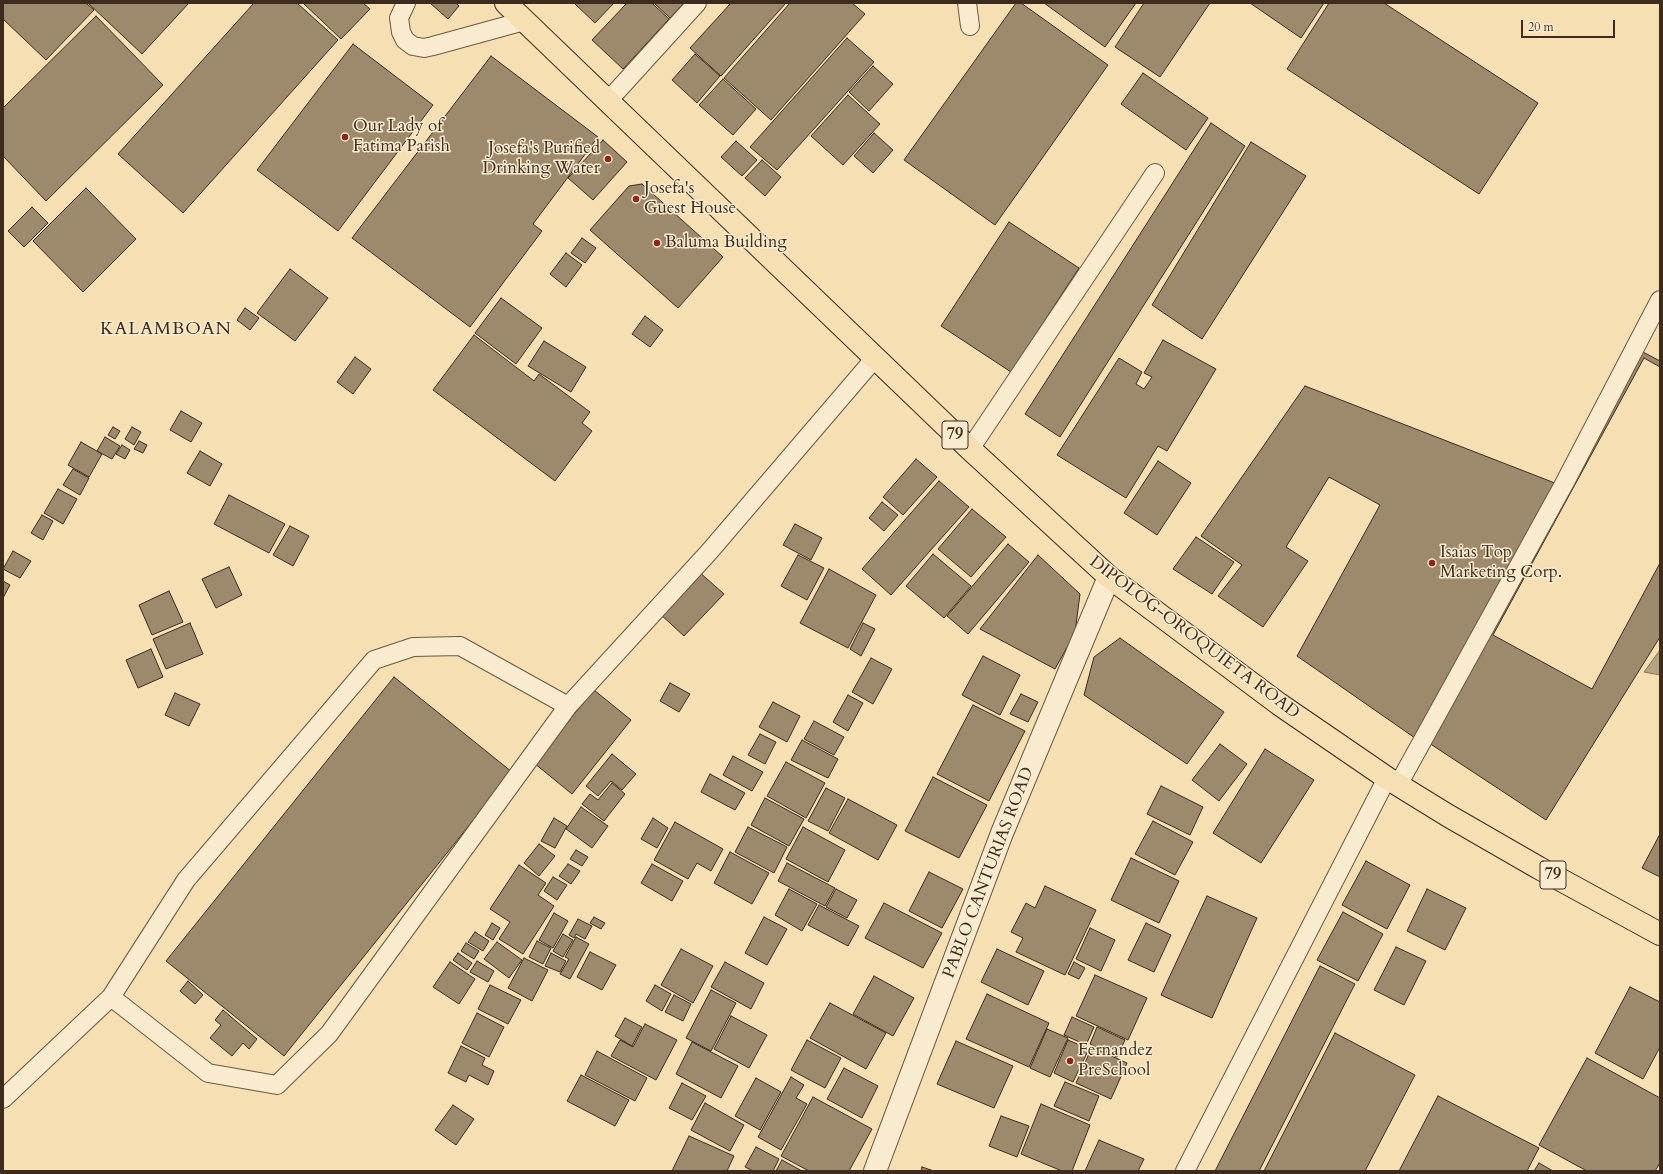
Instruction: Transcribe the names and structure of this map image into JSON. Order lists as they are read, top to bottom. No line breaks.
{"streets":{"main road":["79","DIPOLOG-OROQUIETA ROAD"],"street":["PABLO CANTURIAS ROAD"]},"crossings":[["DIPOLOG-OROQUIETA ROAD","PABLO CANTURIAS ROAD"]],"districts":["KALAMBOAN"],"places":["Our Lady of Fatima Parish","Josefa's Purified Drinking Water","Josefa's Guest House","Baluma Building","Isaias Top Marketing Corp.","Fernandez PreSchool"],"scale_bar":"20 m"}
